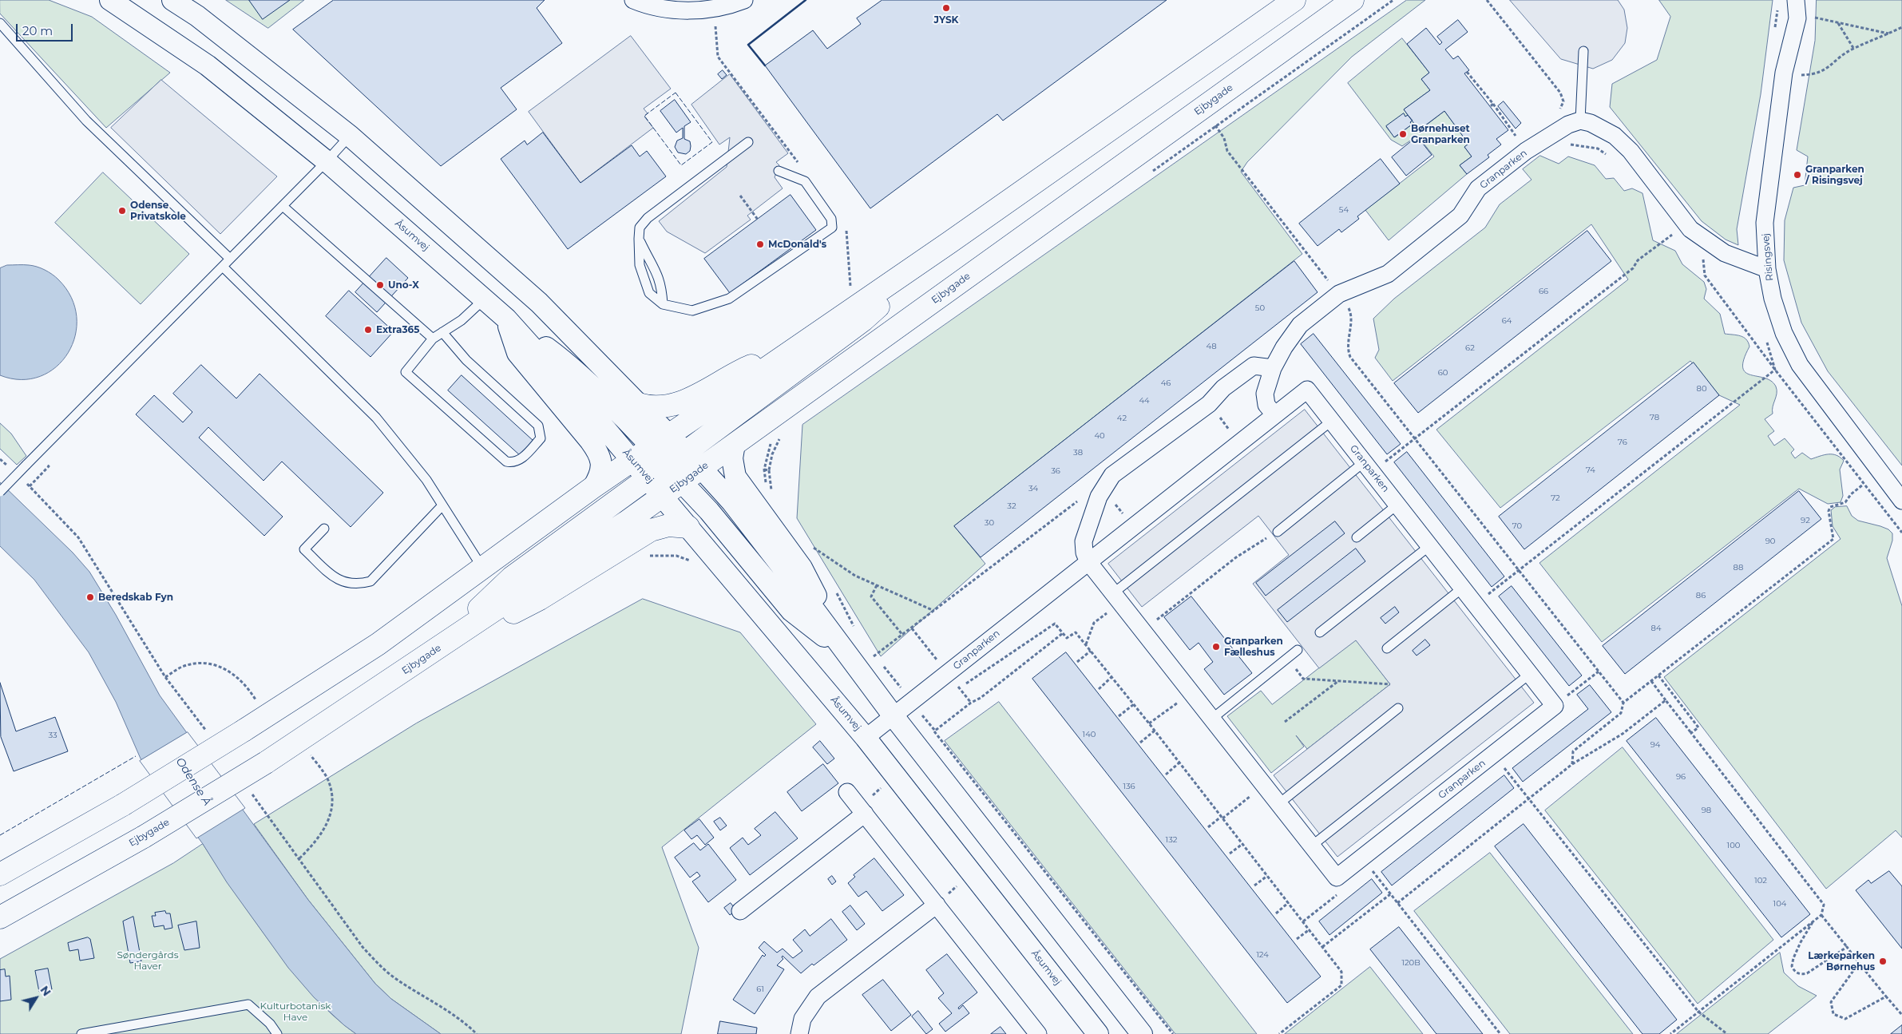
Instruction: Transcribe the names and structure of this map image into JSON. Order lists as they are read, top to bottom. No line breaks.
{"streets":{"main road":["Ejbygade"],"street":["Granparken","Åsumvej","Risingsvej"]},"crossings":[["Ejbygade","Åsumvej"],["Granparken","Åsumvej"]],"water":["Odense Å"],"parks":["Søndergårds Haver","Kulturbotanisk Have"],"places":["JYSK","Børnehuset Granparken","Granparken / Risingsvej","Odense Privatskole","McDonald's","Uno-X","Extra365","Beredskab Fyn","Granparken Fælleshus","Lærkeparken Børnehus"],"house_numbers":["54","66","50","64","48","62","60","46","80","44","78","42","40","76","38","74","36","34","72","32","92","30","70","90","88","86","84","140","33","94","96","136","98","132","100","102","104","124","120B","61"],"scale_bar":"20 m","north":"top right"}
